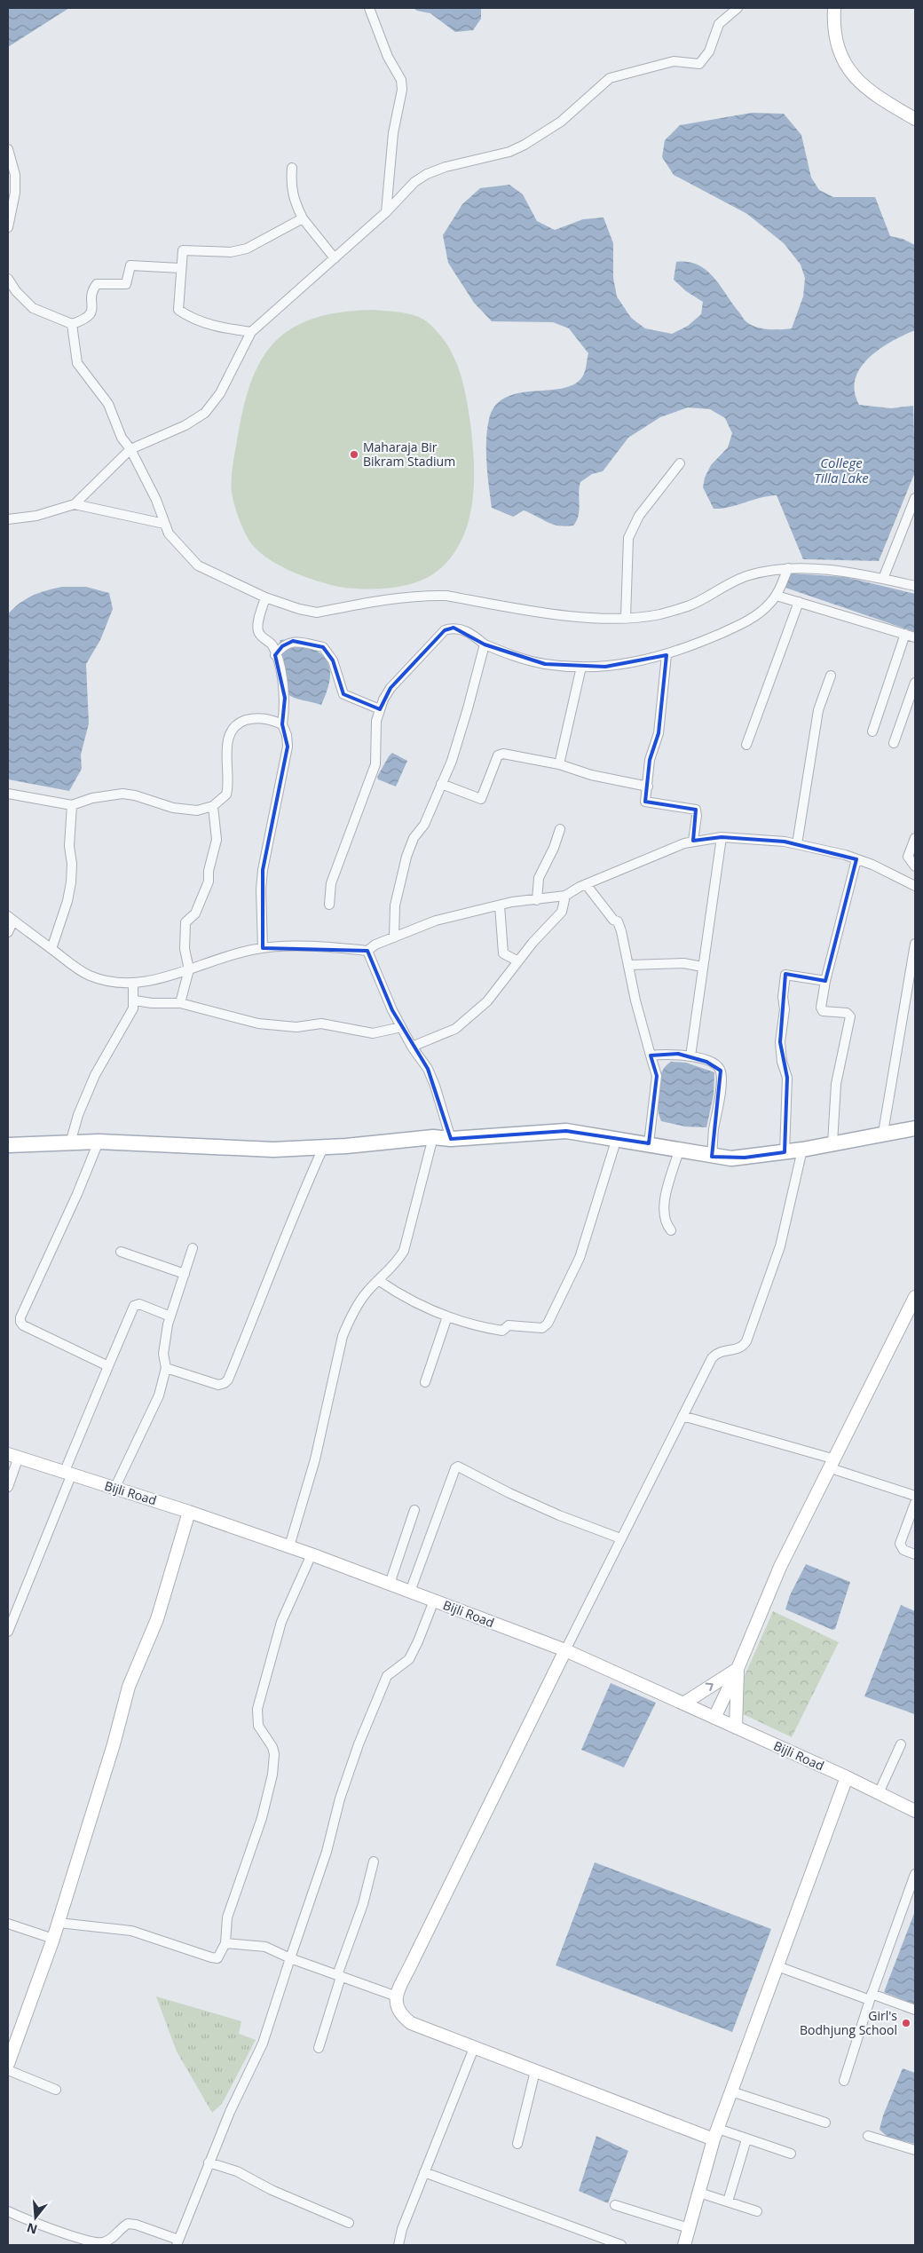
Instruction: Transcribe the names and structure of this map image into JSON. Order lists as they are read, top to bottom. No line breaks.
{"streets":{"street":["Bijli Road"]},"water":["College Tilla Lake"],"places":["Maharaja Bir Bikram Stadium","Girl's Bodhjung School"],"north":"bottom"}
